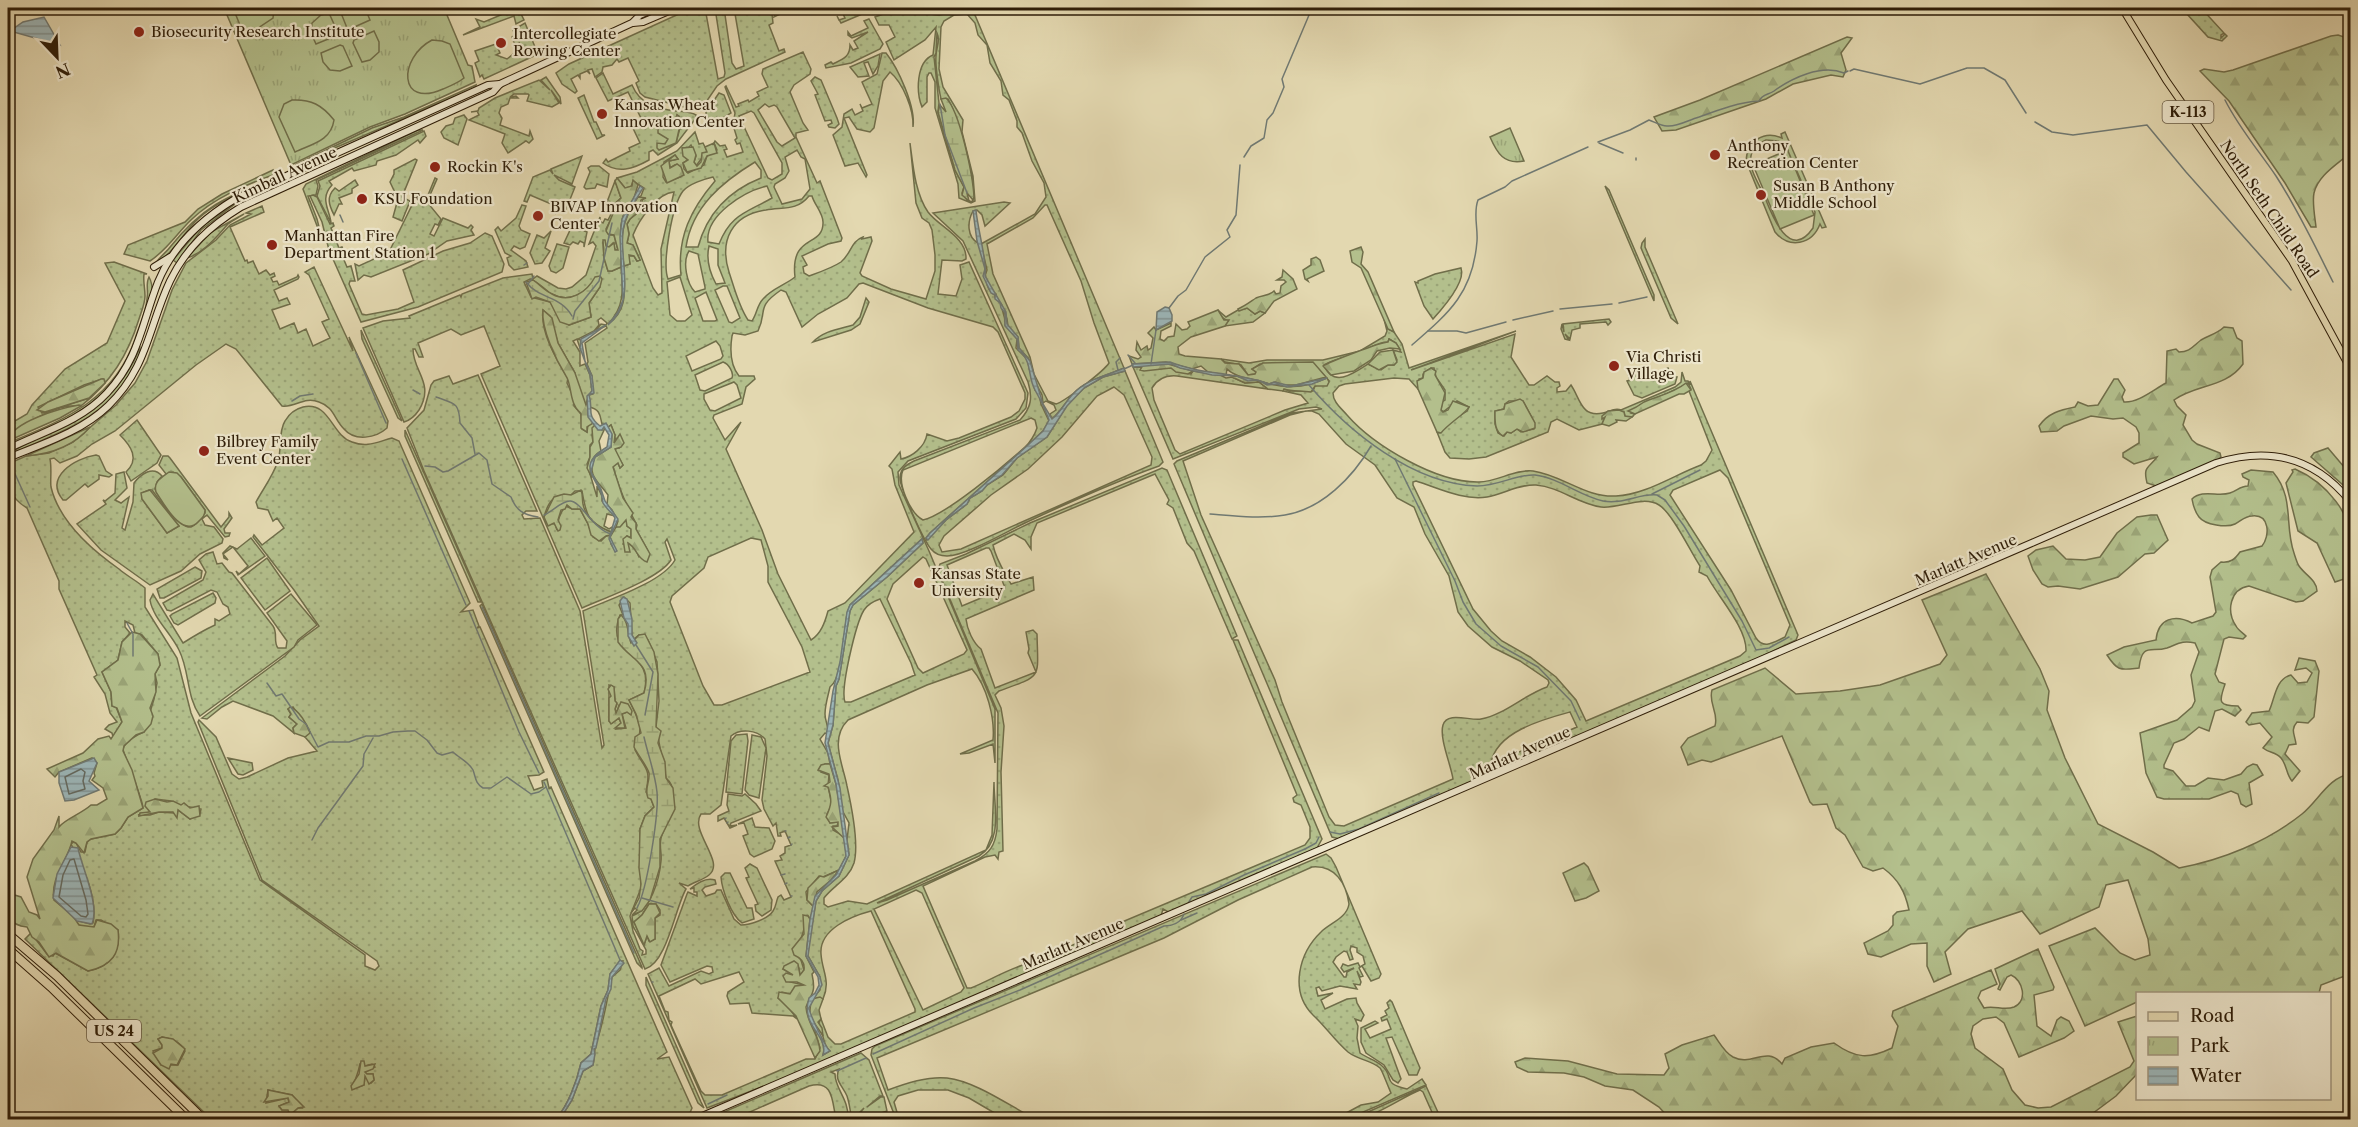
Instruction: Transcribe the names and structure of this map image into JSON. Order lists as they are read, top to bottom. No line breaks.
{"streets":{"highway":["US 24"],"main road":["K-113","Kimball Avenue","North Seth Child Road","Marlatt Avenue"]},"places":["Biosecurity Research Institute","Intercollegiate Rowing Center","Kansas Wheat Innovation Center","Anthony Recreation Center","Rockin K's","Susan B Anthony Middle School","KSU Foundation","BIVAP Innovation Center","Manhattan Fire Department Station 1","Via Christi Village","Bilbrey Family Event Center","Kansas State University"],"legend":["Road","Park","Water"],"north":"bottom right"}
